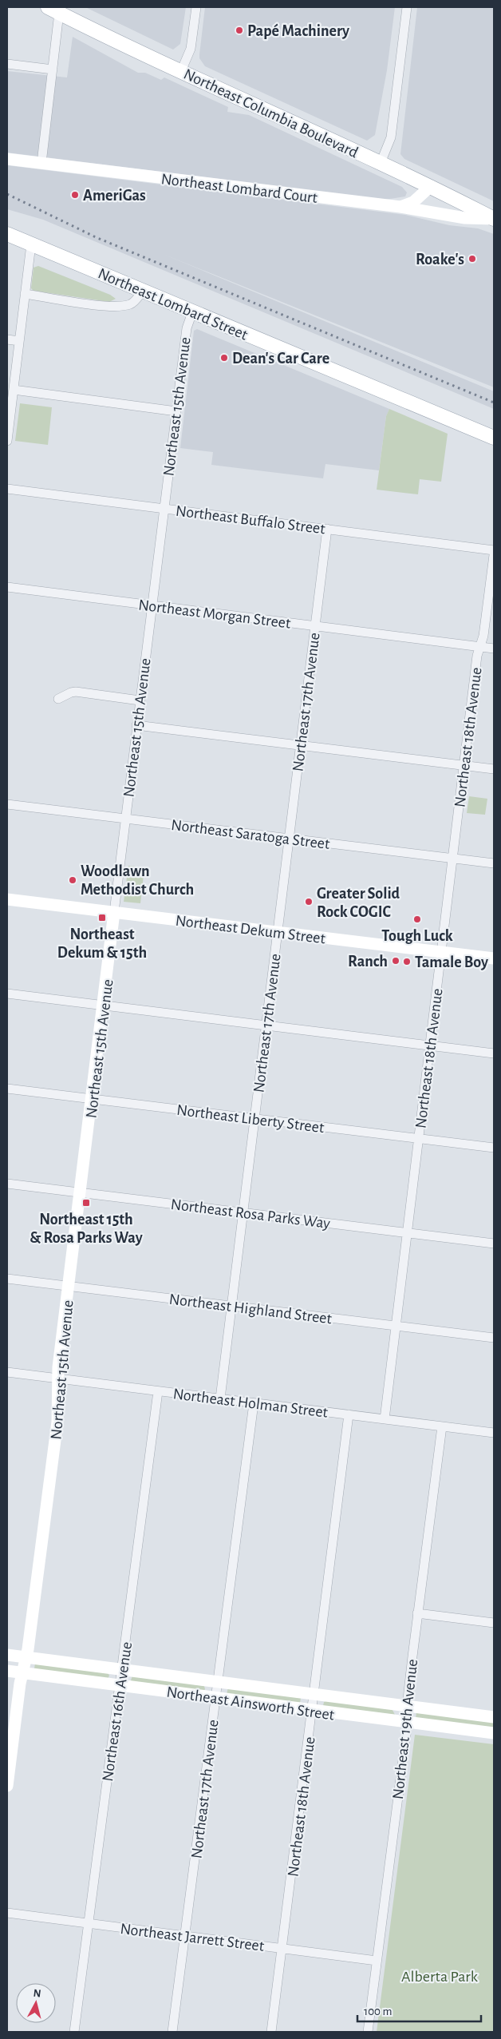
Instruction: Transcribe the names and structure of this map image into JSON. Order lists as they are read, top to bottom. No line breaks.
{"streets":{"main road":["Northeast Columbia Boulevard","Northeast Lombard Street"],"street":["Northeast Lombard Court","Northeast 15th Avenue","Northeast Buffalo Street","Northeast Morgan Street","Northeast 17th Avenue","Northeast 18th Avenue","Northeast Saratoga Street","Northeast Dekum Street","Northeast Liberty Street","Northeast Rosa Parks Way","Northeast Highland Street","Northeast Holman Street","Northeast Ainsworth Street","Northeast 16th Avenue","Northeast 19th Avenue","Northeast Jarrett Street"]},"crossings":[["Northeast Columbia Boulevard","Northeast Lombard Court"],["Northeast Lombard Street","Northeast 15th Avenue"],["Northeast 15th Avenue","Northeast Buffalo Street"],["Northeast 15th Avenue","Northeast Morgan Street"],["Northeast 15th Avenue","Northeast Saratoga Street"],["Northeast 15th Avenue","Northeast Dekum Street"],["Northeast 15th Avenue","Northeast Liberty Street"],["Northeast 15th Avenue","Northeast Rosa Parks Way"],["Northeast 15th Avenue","Northeast Highland Street"],["Northeast 15th Avenue","Northeast Holman Street"],["Northeast 15th Avenue","Northeast Ainsworth Street"],["Northeast Buffalo Street","Northeast 17th Avenue"],["Northeast Morgan Street","Northeast 17th Avenue"],["Northeast Morgan Street","Northeast 18th Avenue"],["Northeast 17th Avenue","Northeast Saratoga Street"],["Northeast 17th Avenue","Northeast Dekum Street"],["Northeast 17th Avenue","Northeast Liberty Street"],["Northeast 17th Avenue","Northeast Rosa Parks Way"],["Northeast 17th Avenue","Northeast Highland Street"],["Northeast 17th Avenue","Northeast Holman Street"],["Northeast 17th Avenue","Northeast Ainsworth Street"],["Northeast 17th Avenue","Northeast Jarrett Street"],["Northeast 18th Avenue","Northeast Saratoga Street"],["Northeast 18th Avenue","Northeast Dekum Street"],["Northeast 18th Avenue","Northeast Liberty Street"],["Northeast 18th Avenue","Northeast Rosa Parks Way"],["Northeast 18th Avenue","Northeast Highland Street"],["Northeast 18th Avenue","Northeast Holman Street"],["Northeast 18th Avenue","Northeast Ainsworth Street"],["Northeast 18th Avenue","Northeast Jarrett Street"],["Northeast Holman Street","Northeast 16th Avenue"],["Northeast Holman Street","Northeast 19th Avenue"],["Northeast Ainsworth Street","Northeast 16th Avenue"],["Northeast Ainsworth Street","Northeast 19th Avenue"],["Northeast 16th Avenue","Northeast Jarrett Street"],["Northeast 19th Avenue","Northeast Jarrett Street"]],"parks":["Alberta Park"],"places":{"other":["Papé Machinery","AmeriGas","Roake's","Dean's Car Care","Woodlawn Methodist Church","Greater Solid Rock COGIC","Tough Luck","Ranch","Tamale Boy"],"transit":["Northeast Dekum & 15th","Northeast 15th & Rosa Parks Way"]},"scale_bar":"100 m","north":"top"}
